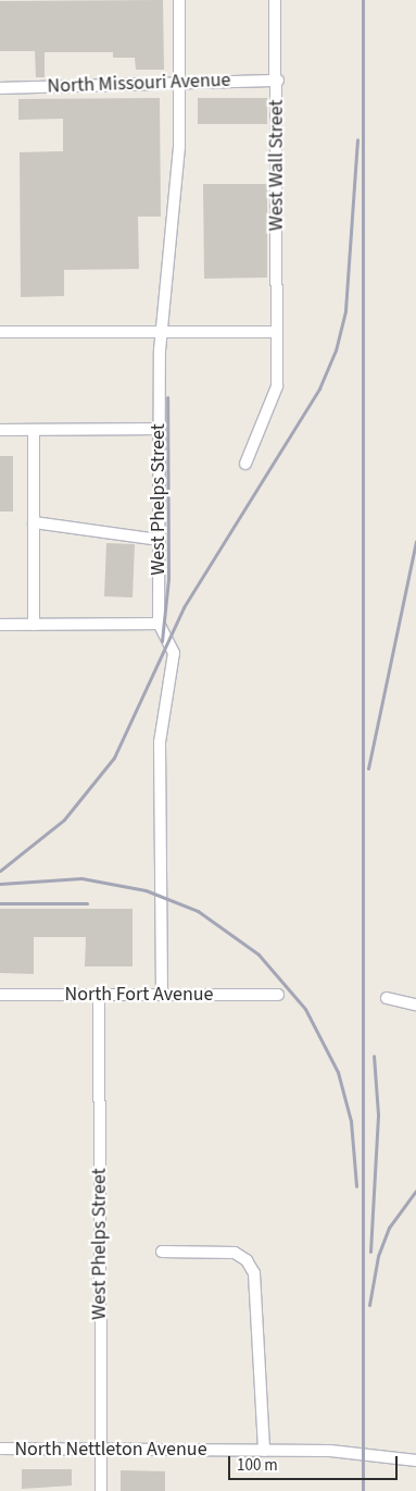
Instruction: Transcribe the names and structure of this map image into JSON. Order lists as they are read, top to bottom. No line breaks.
{"streets":{"street":["North Missouri Avenue","West Wall Street","West Phelps Street","North Fort Avenue","North Nettleton Avenue"]},"crossings":[["North Missouri Avenue","West Wall Street"],["North Missouri Avenue","West Phelps Street"],["West Phelps Street","North Fort Avenue"],["West Phelps Street","North Nettleton Avenue"]],"scale_bar":"100 m"}
